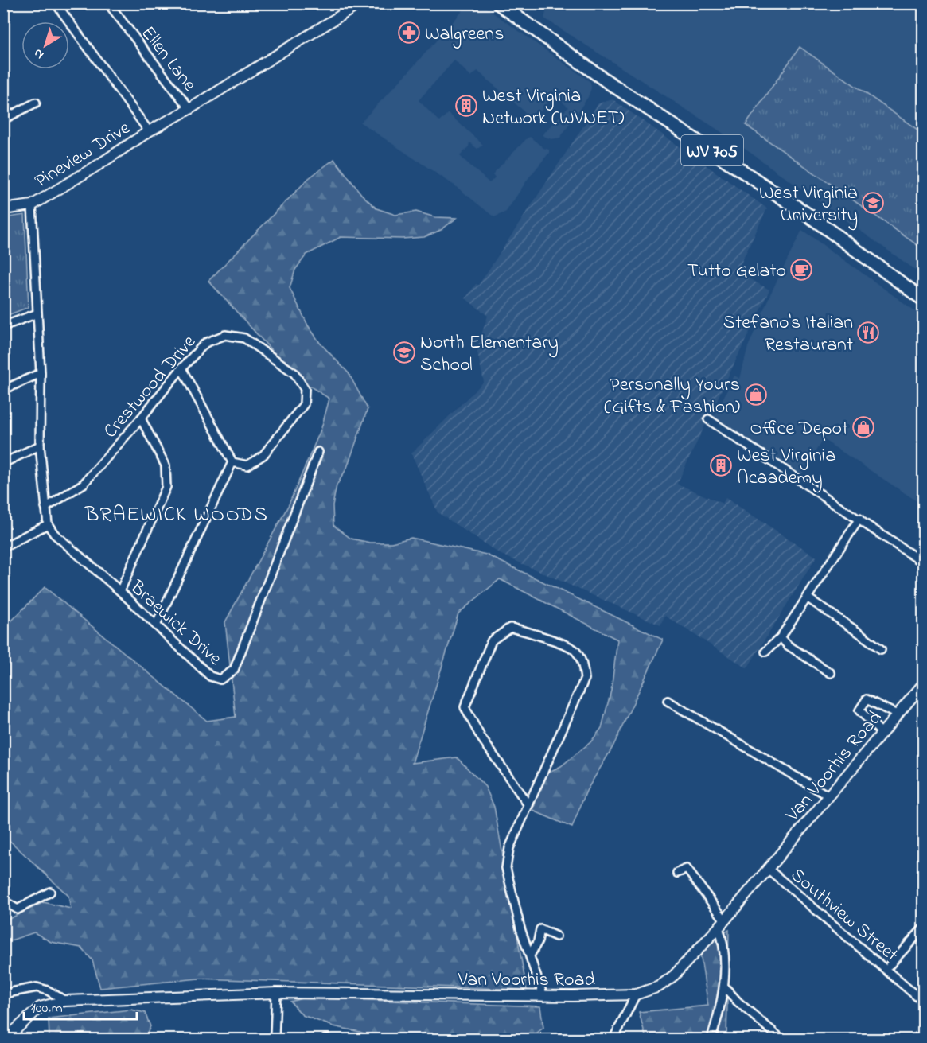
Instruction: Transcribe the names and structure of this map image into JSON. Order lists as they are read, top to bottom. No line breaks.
{"streets":{"main road":["WV 705"],"street":["Ellen Lane","Pineview Drive","Crestwood Drive","Braewick Drive","Van Voorhis Road","Southview Street"]},"crossings":[["Ellen Lane","Pineview Drive"],["Pineview Drive","Crestwood Drive"],["Van Voorhis Road","Southview Street"]],"districts":["BRAEWICK WOODS"],"places":{"pharmacy":["Walgreens"],"building":["West Virginia Network (WVNET)","West Virginia Acaademy"],"school or university":["West Virginia University","North Elementary School"],"cafe":["Tutto Gelato"],"restaurant":["Stefano's Italian Restaurant"],"shop":["Personally Yours (Gifts & Fashion)","Office Depot"]},"scale_bar":"100 m","north":"bottom left"}
